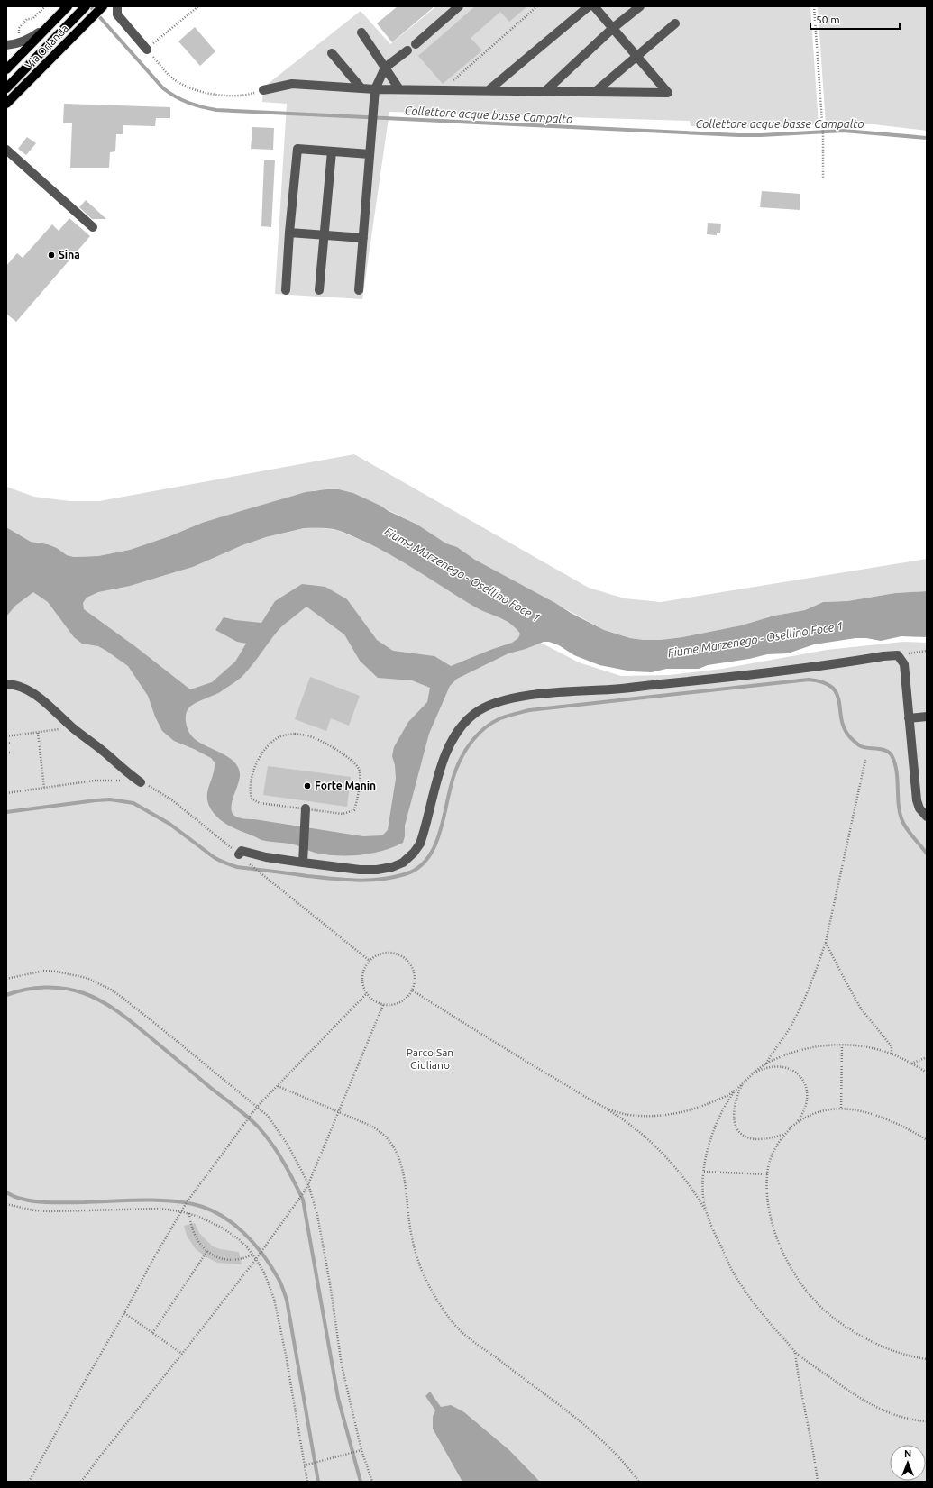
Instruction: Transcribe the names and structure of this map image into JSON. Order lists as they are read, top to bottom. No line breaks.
{"streets":{"main road":["Via Orlanda"]},"water":["Collettore acque basse Campalto","Fiume Marzenego - Osellino Foce 1"],"parks":["Parco San Giuliano"],"places":["Sina","Forte Manin"],"scale_bar":"50 m","north":"top"}
